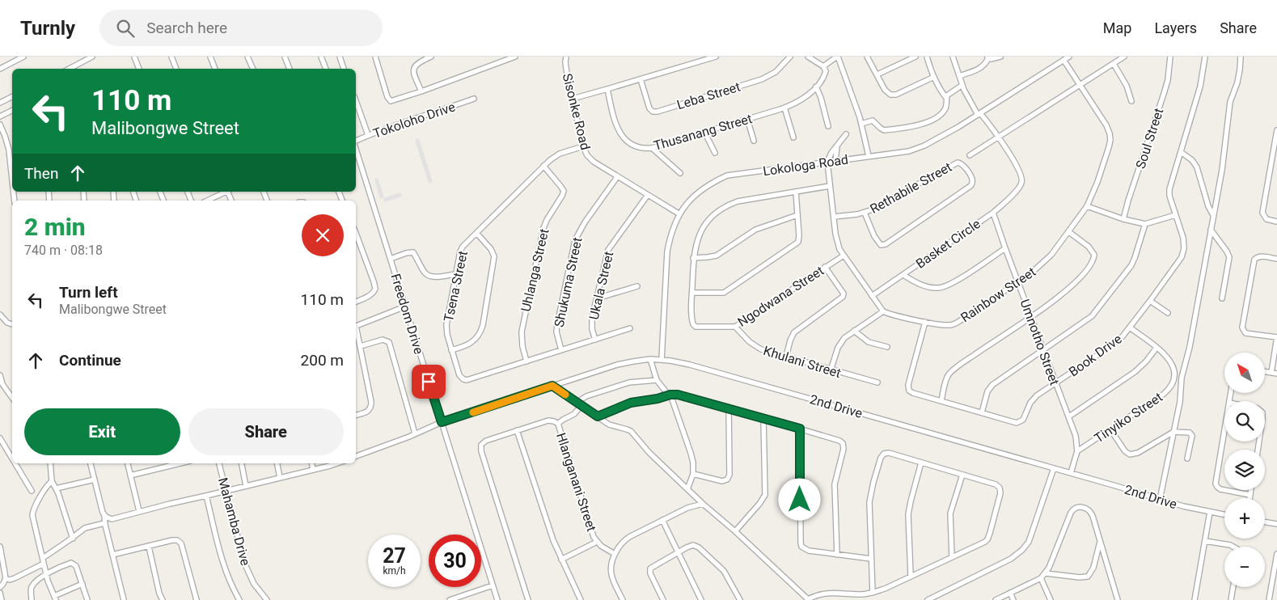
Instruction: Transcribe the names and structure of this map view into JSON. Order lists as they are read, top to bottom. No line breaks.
{"streets":{"street":["Leba Street","Sisonke Road","Tokoloho Drive","Thusanang Street","Soul Street","Lokologa Road","Rethabile Street","Basket Circle","Uhlanga Street","Shukuma Street","Ukala Street","Tsena Street","Rainbow Street","Ngodwana Street","Freedom Drive","Umnotho Street","Book Drive","Khulani Street","2nd Drive","Tinyiko Street","Hlanganani Street","Mahamba Drive"]},"crossings":[["Sisonke Road","Lokologa Road"],["Sisonke Road","Shukuma Street"],["Sisonke Road","Ukala Street"],["Sisonke Road","Tsena Street"],["Lokologa Road","Rainbow Street"],["Lokologa Road","2nd Drive"],["Basket Circle","Umnotho Street"],["Uhlanga Street","Tsena Street"],["Shukuma Street","Tsena Street"],["Ukala Street","Tsena Street"],["Rainbow Street","Umnotho Street"],["Rainbow Street","Book Drive"],["Ngodwana Street","Khulani Street"],["Freedom Drive","2nd Drive"],["Umnotho Street","Book Drive"],["Umnotho Street","2nd Drive"],["Umnotho Street","Tinyiko Street"]],"north":"top left","page":{"header":"Turnly","search":"Search here","nav":["Map","Layers","Share"],"turn":["110 m","Malibongwe Street"],"then":"Then","heading":["2 min","740 m · 08:18"],"list":[{"name":"Turn left","note":"Malibongwe Street","value":"110 m"},{"name":"Continue","value":"200 m"}],"map_buttons":["+","−"],"buttons":["Exit","Share"],"speed":"27 km/h","limit":"30"}}
